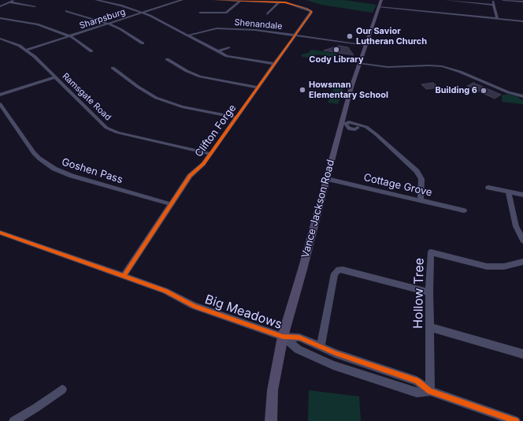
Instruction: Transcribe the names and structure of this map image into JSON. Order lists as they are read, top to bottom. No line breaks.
{"streets":{"main road":["Vance Jackson Road"],"street":["Sharpsburg","Shenandale","Ramsgate Road","Clifton Forge","Goshen Pass","Cottage Grove","Hollow Tree","Big Meadows"]},"crossings":[["Sharpsburg","Ramsgate Road"],["Shenandale","Clifton Forge"],["Shenandale","Vance Jackson Road"],["Ramsgate Road","Clifton Forge"],["Clifton Forge","Goshen Pass"],["Clifton Forge","Big Meadows"],["Cottage Grove","Vance Jackson Road"],["Vance Jackson Road","Big Meadows"],["Hollow Tree","Big Meadows"]],"places":["Our Savior Lutheran Church","Cody Library","Howsman Elementary School","Building 6"]}
